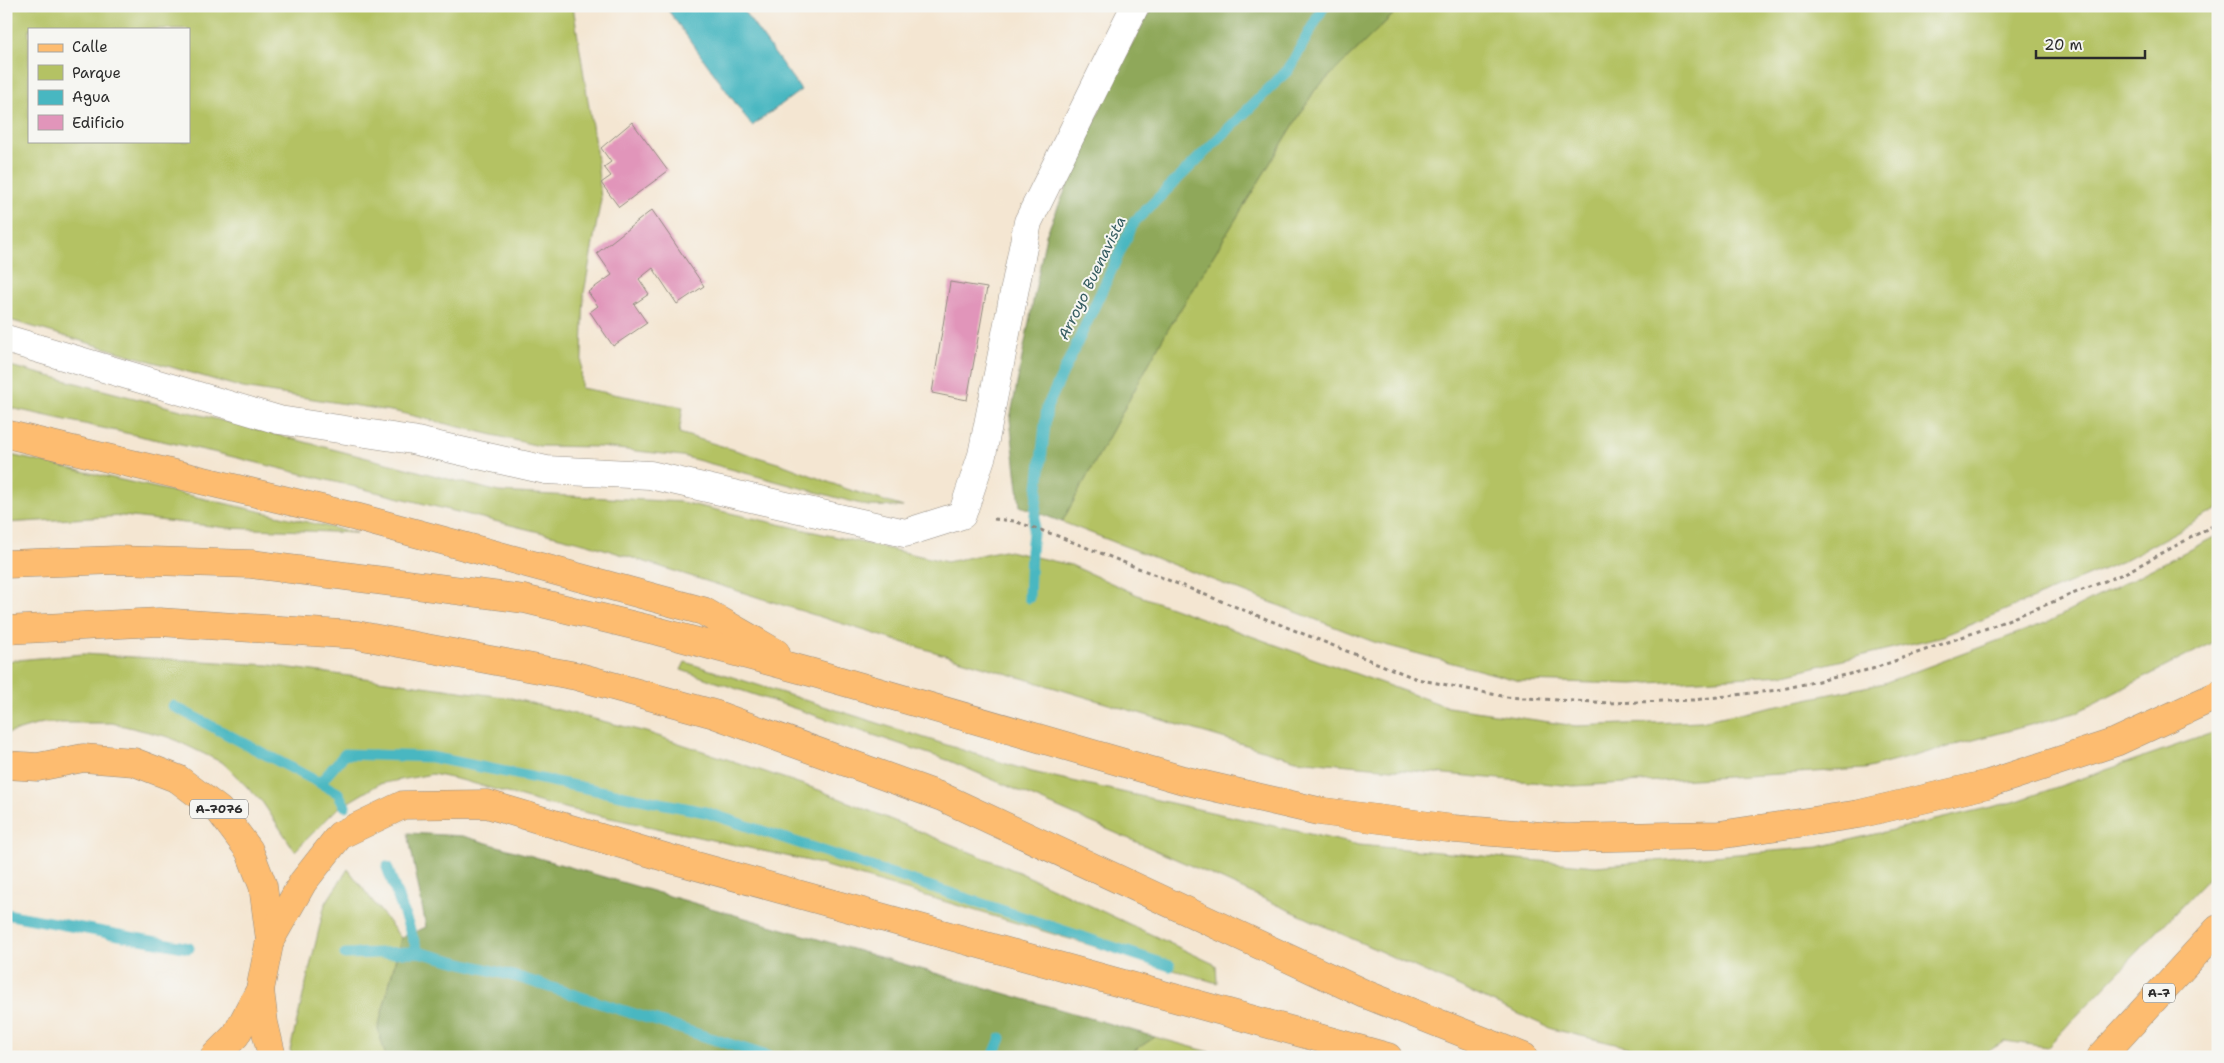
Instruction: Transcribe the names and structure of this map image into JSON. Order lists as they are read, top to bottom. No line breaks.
{"streets":{"main road":["A-7076","A-7"]},"water":["Arroyo Buenavista"],"legend":["Calle","Parque","Agua","Edificio"],"scale_bar":"20 m"}
